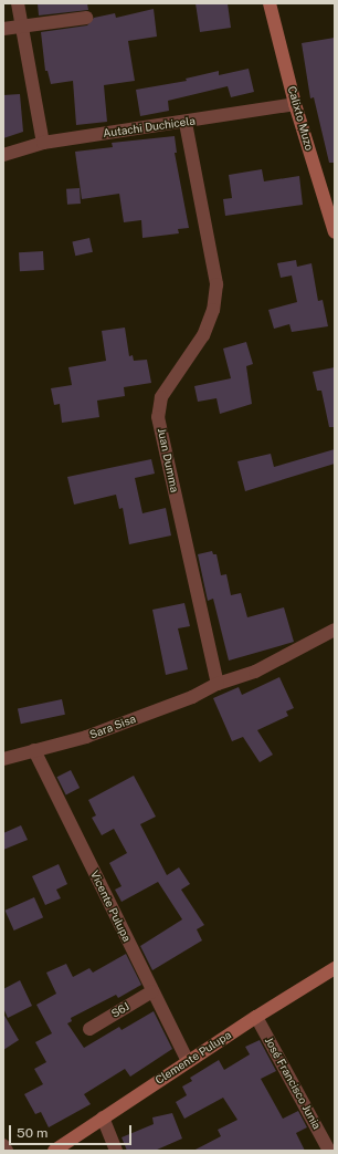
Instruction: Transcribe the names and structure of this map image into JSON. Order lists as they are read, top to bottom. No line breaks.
{"streets":{"street":["Calixto Muzo","Autachi Duchicela","Juan Dumma","Sara Sisa","Vicente Pulupa","S6J","Clemente Pulupa","José Francisco Junia"]},"crossings":[["Calixto Muzo","Autachi Duchicela"],["Autachi Duchicela","Juan Dumma"],["Juan Dumma","Sara Sisa"],["Sara Sisa","Vicente Pulupa"],["Vicente Pulupa","S6J"],["Vicente Pulupa","Clemente Pulupa"],["Clemente Pulupa","José Francisco Junia"]],"scale_bar":"50 m"}
